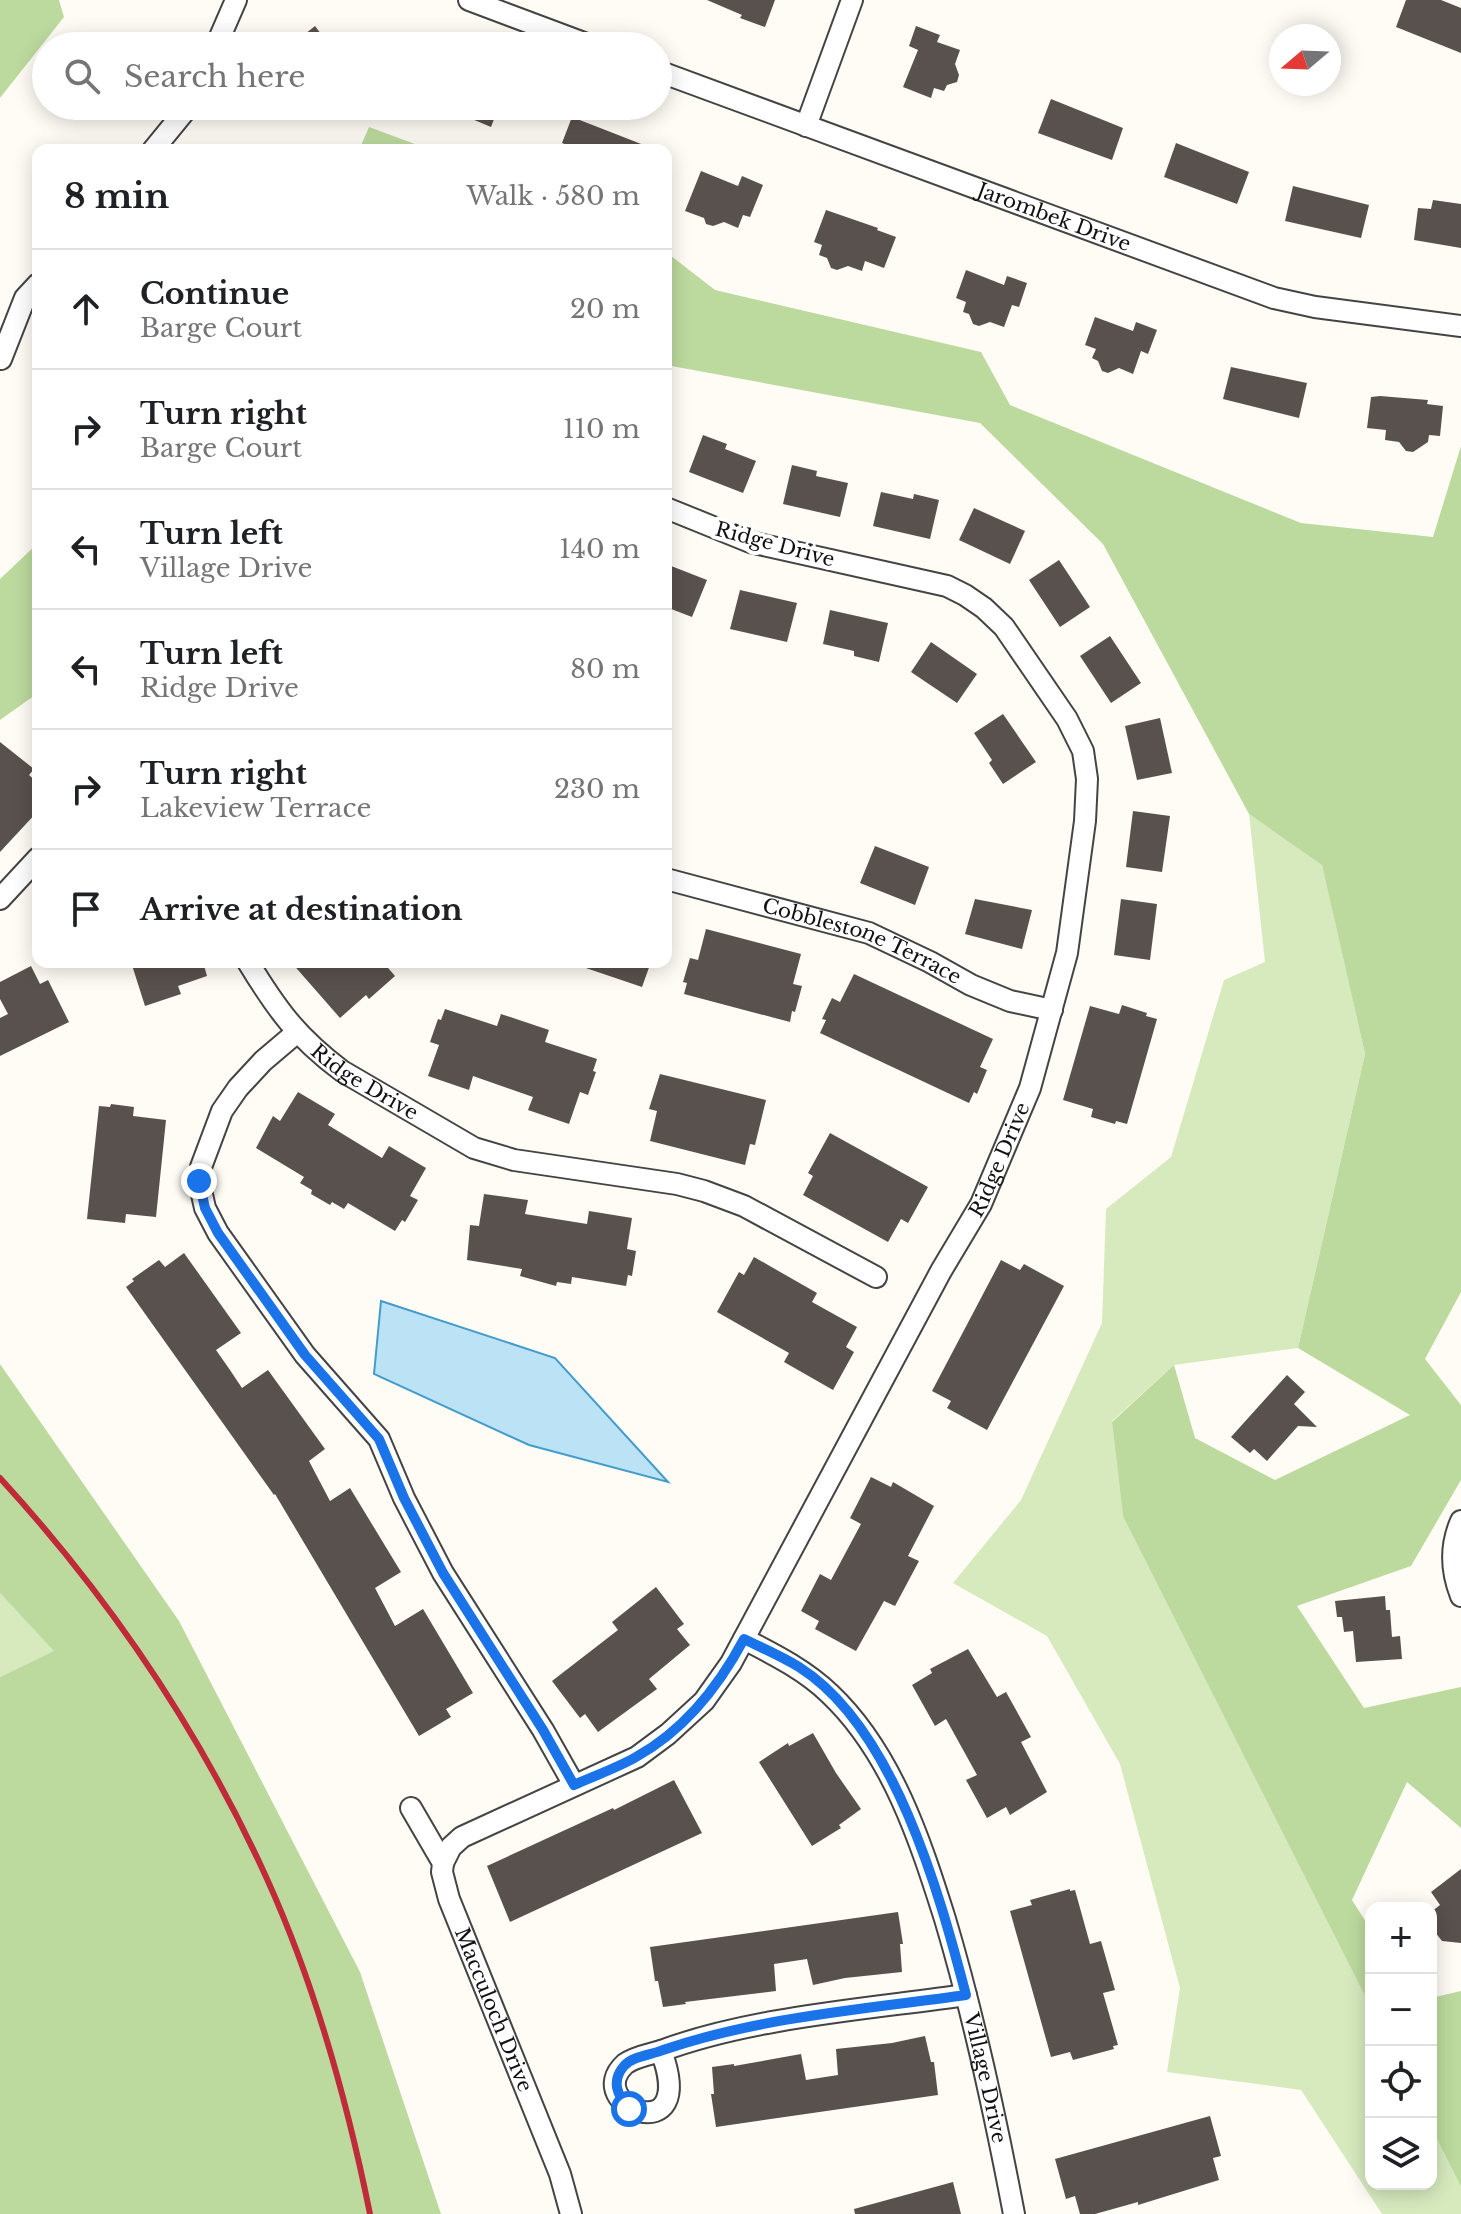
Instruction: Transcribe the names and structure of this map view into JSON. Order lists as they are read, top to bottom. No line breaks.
{"streets":{"street":["Jarombek Drive","Ridge Drive","Cobblestone Terrace","Macculoch Drive","Village Drive"]},"crossings":[["Ridge Drive","Cobblestone Terrace"],["Ridge Drive","Macculoch Drive"],["Ridge Drive","Village Drive"]],"north":"left","page":{"search":"Search here","heading":["8 min","Walk · 580 m"],"list":[["Continue","Barge Court","20 m"],["Turn right","Barge Court","110 m"],["Turn left","Village Drive","140 m"],["Turn left","Ridge Drive","80 m"],["Turn right","Lakeview Terrace","230 m"],"Arrive at destination"],"map_buttons":["+","−"]}}
